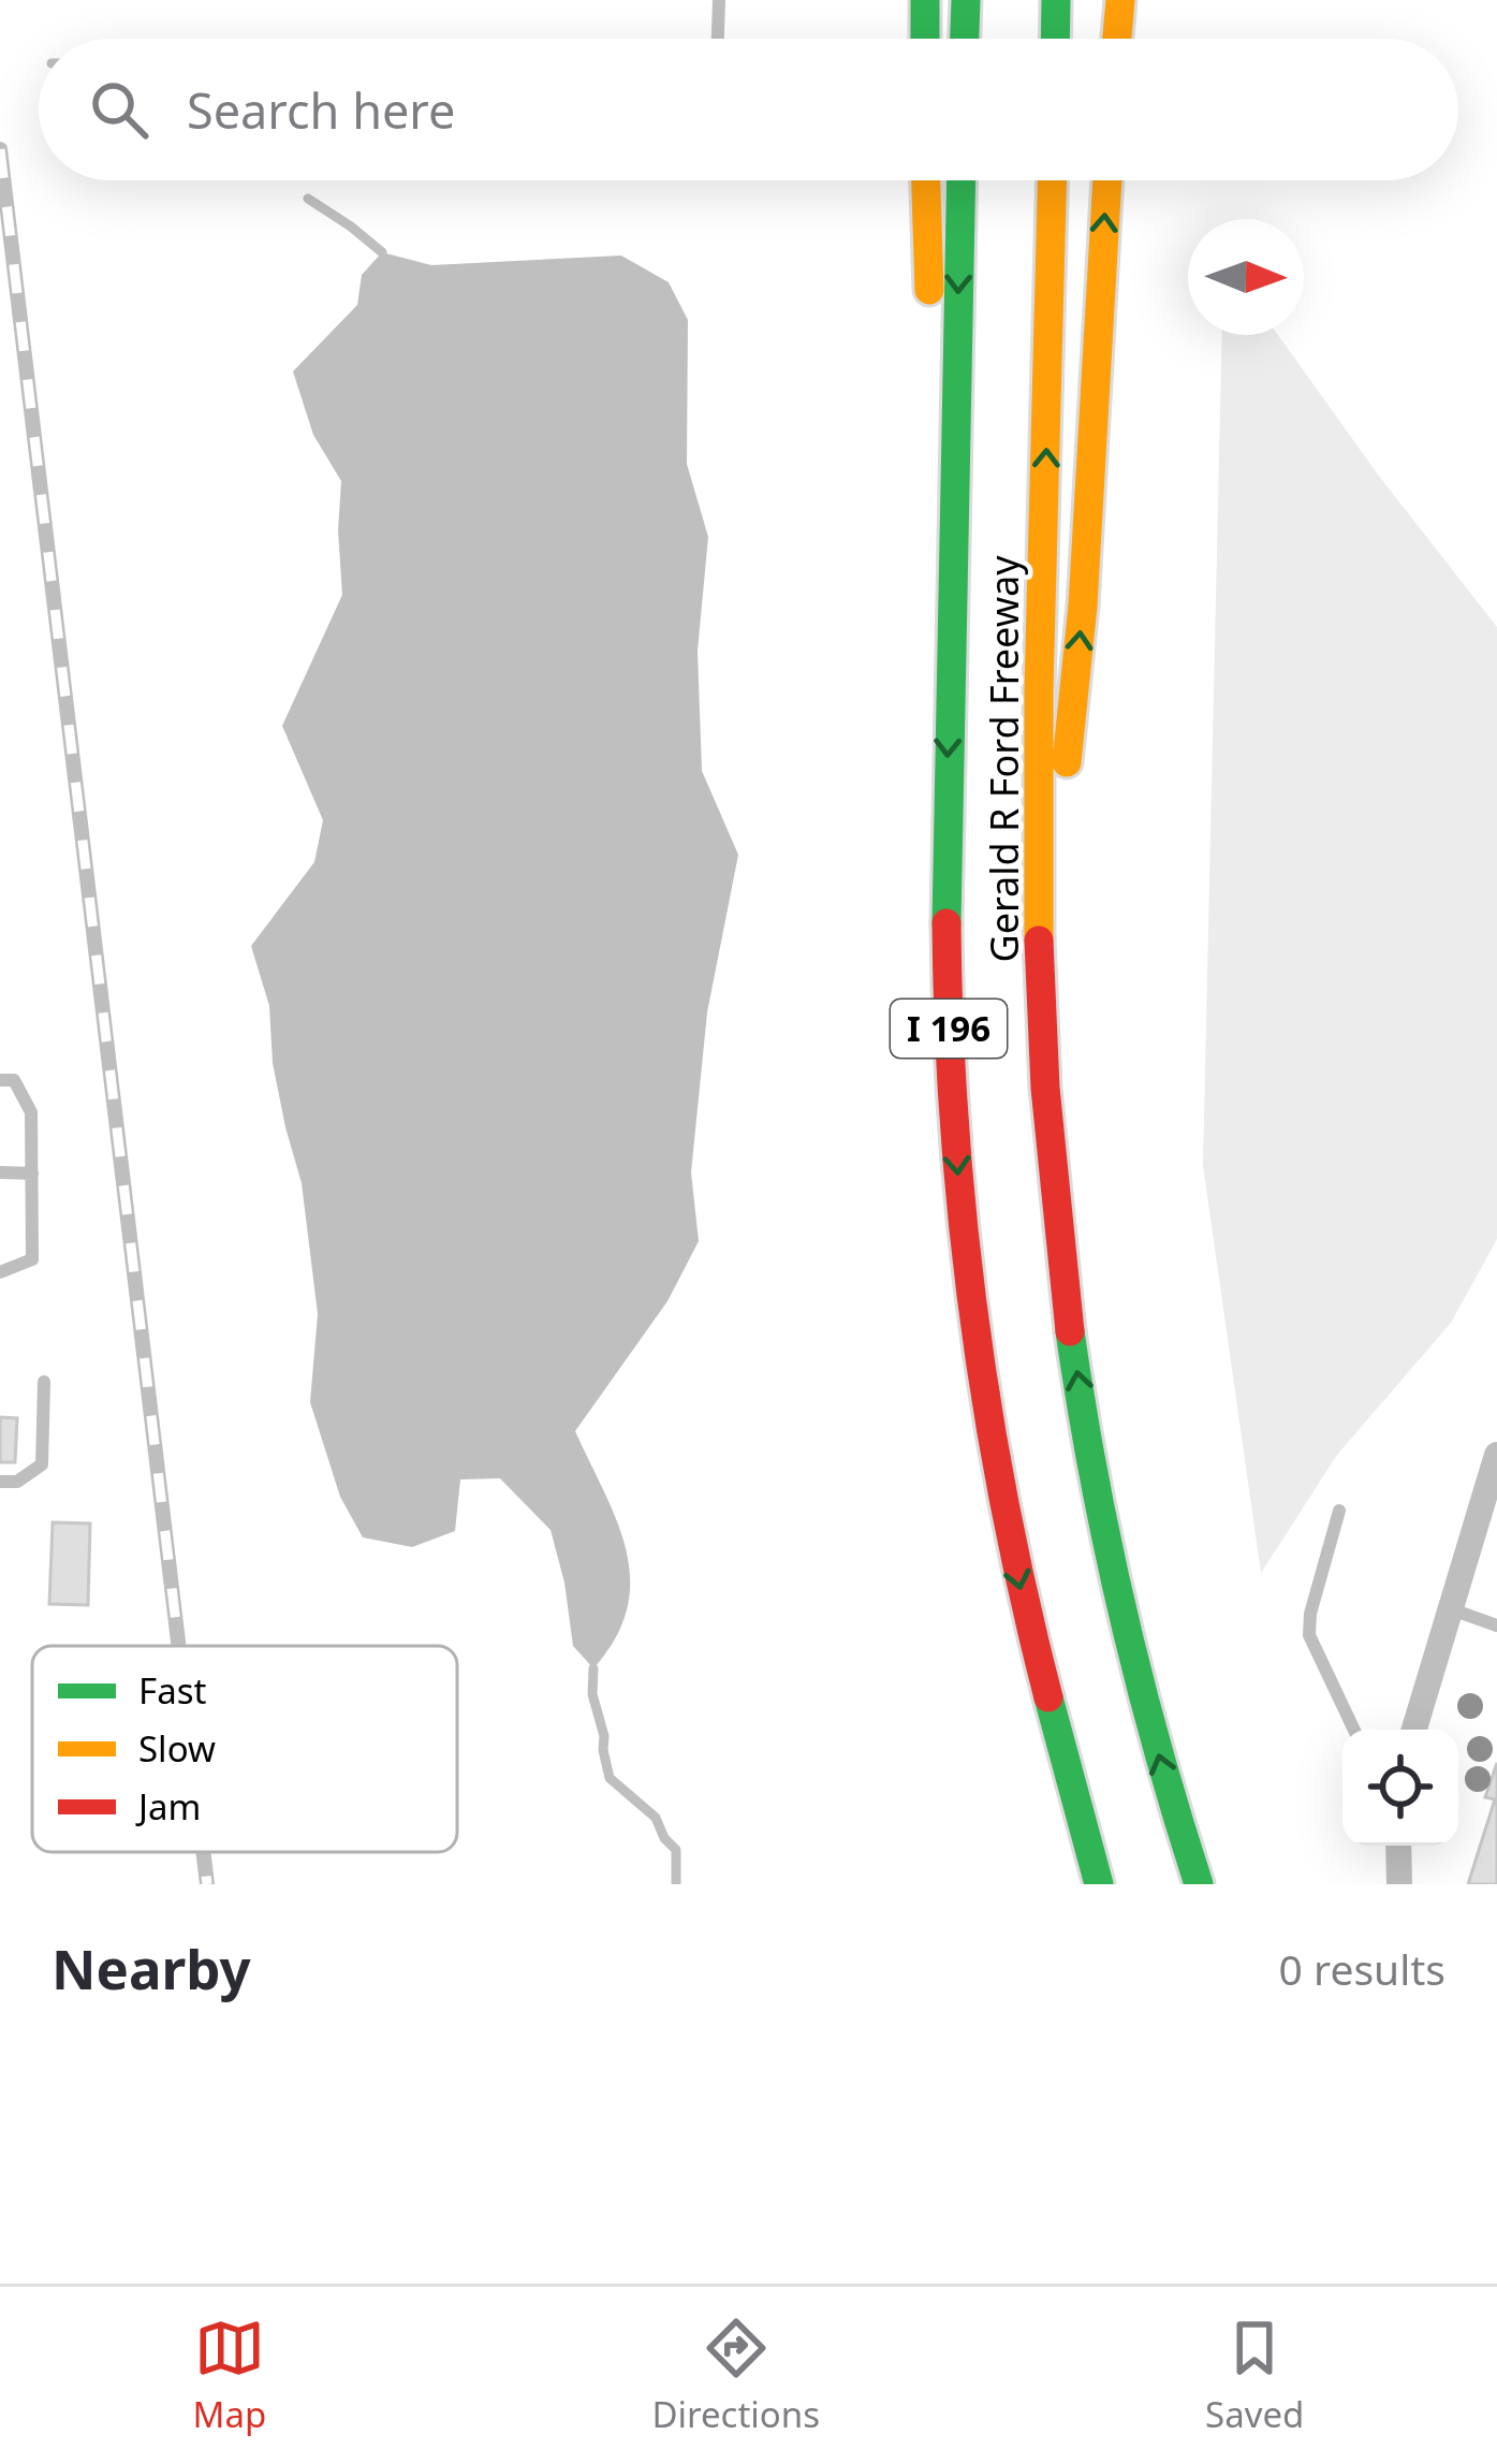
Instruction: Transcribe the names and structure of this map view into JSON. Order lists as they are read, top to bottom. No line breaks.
{"streets":{"highway":["Gerald R Ford Freeway","I 196"]},"legend":["Fast","Slow","Jam"],"north":"right","page":{"search":"Search here","heading":["Nearby","0 results"],"nav":["Map","Directions","Saved"]}}
